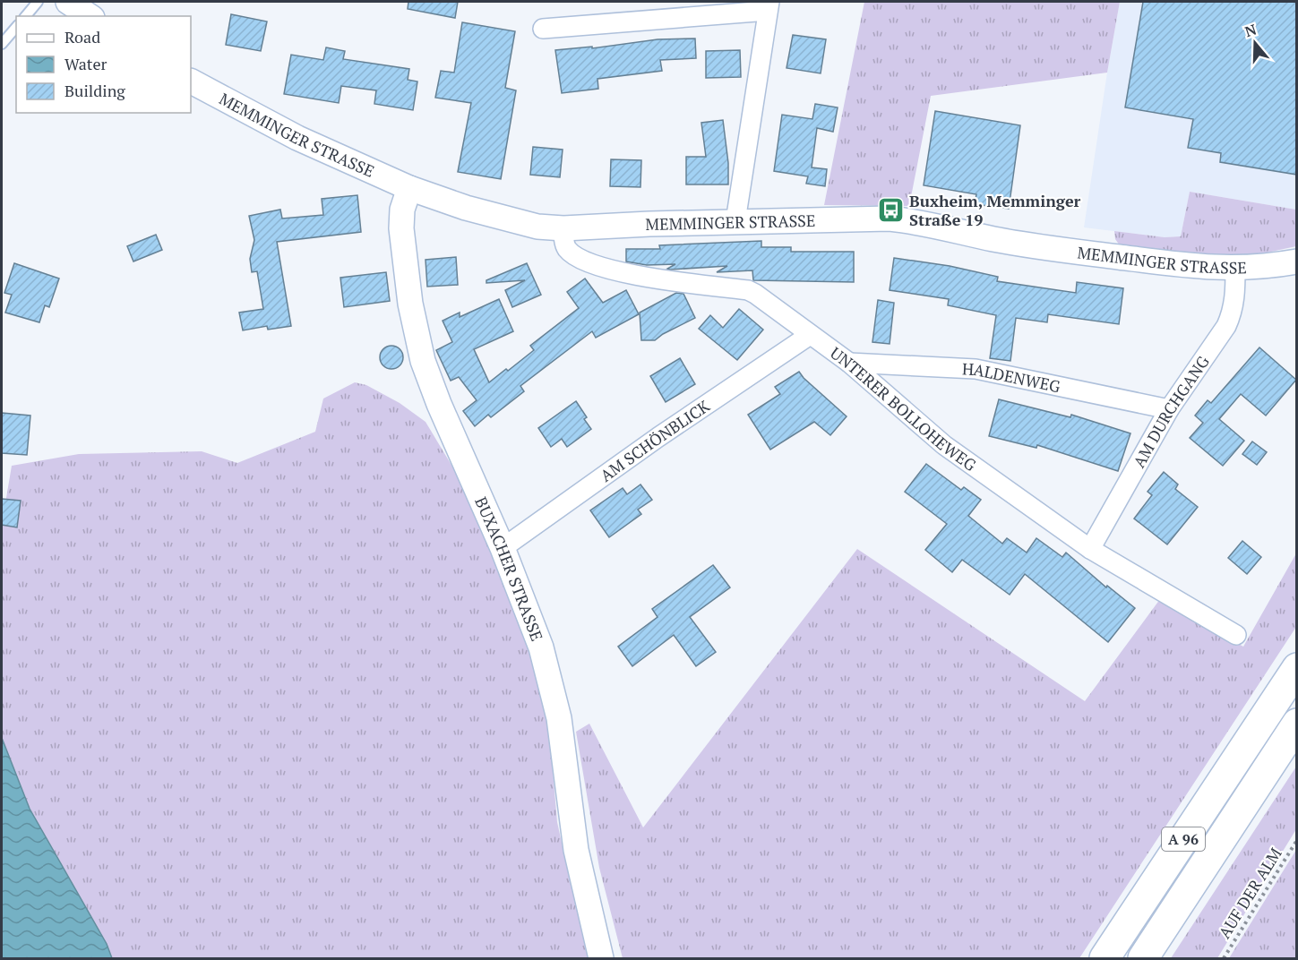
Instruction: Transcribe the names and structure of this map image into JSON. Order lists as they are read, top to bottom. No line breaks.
{"streets":{"highway":["A 96"],"street":["MEMMINGER STRASSE","HALDENWEG","UNTERER BOLLOHEWEG","AM DURCHGANG","AM SCHÖNBLICK","BUXACHER STRASSE"],"path":["AUF DER ALM"]},"crossings":[["MEMMINGER STRASSE","UNTERER BOLLOHEWEG"],["MEMMINGER STRASSE","AM DURCHGANG"],["MEMMINGER STRASSE","BUXACHER STRASSE"],["HALDENWEG","UNTERER BOLLOHEWEG"],["HALDENWEG","AM DURCHGANG"],["UNTERER BOLLOHEWEG","AM DURCHGANG"],["UNTERER BOLLOHEWEG","AM SCHÖNBLICK"],["AM SCHÖNBLICK","BUXACHER STRASSE"]],"places":{"bus stop":["Buxheim, Memminger Straße 19"]},"legend":["Road","Water","Building"],"north":"top"}
